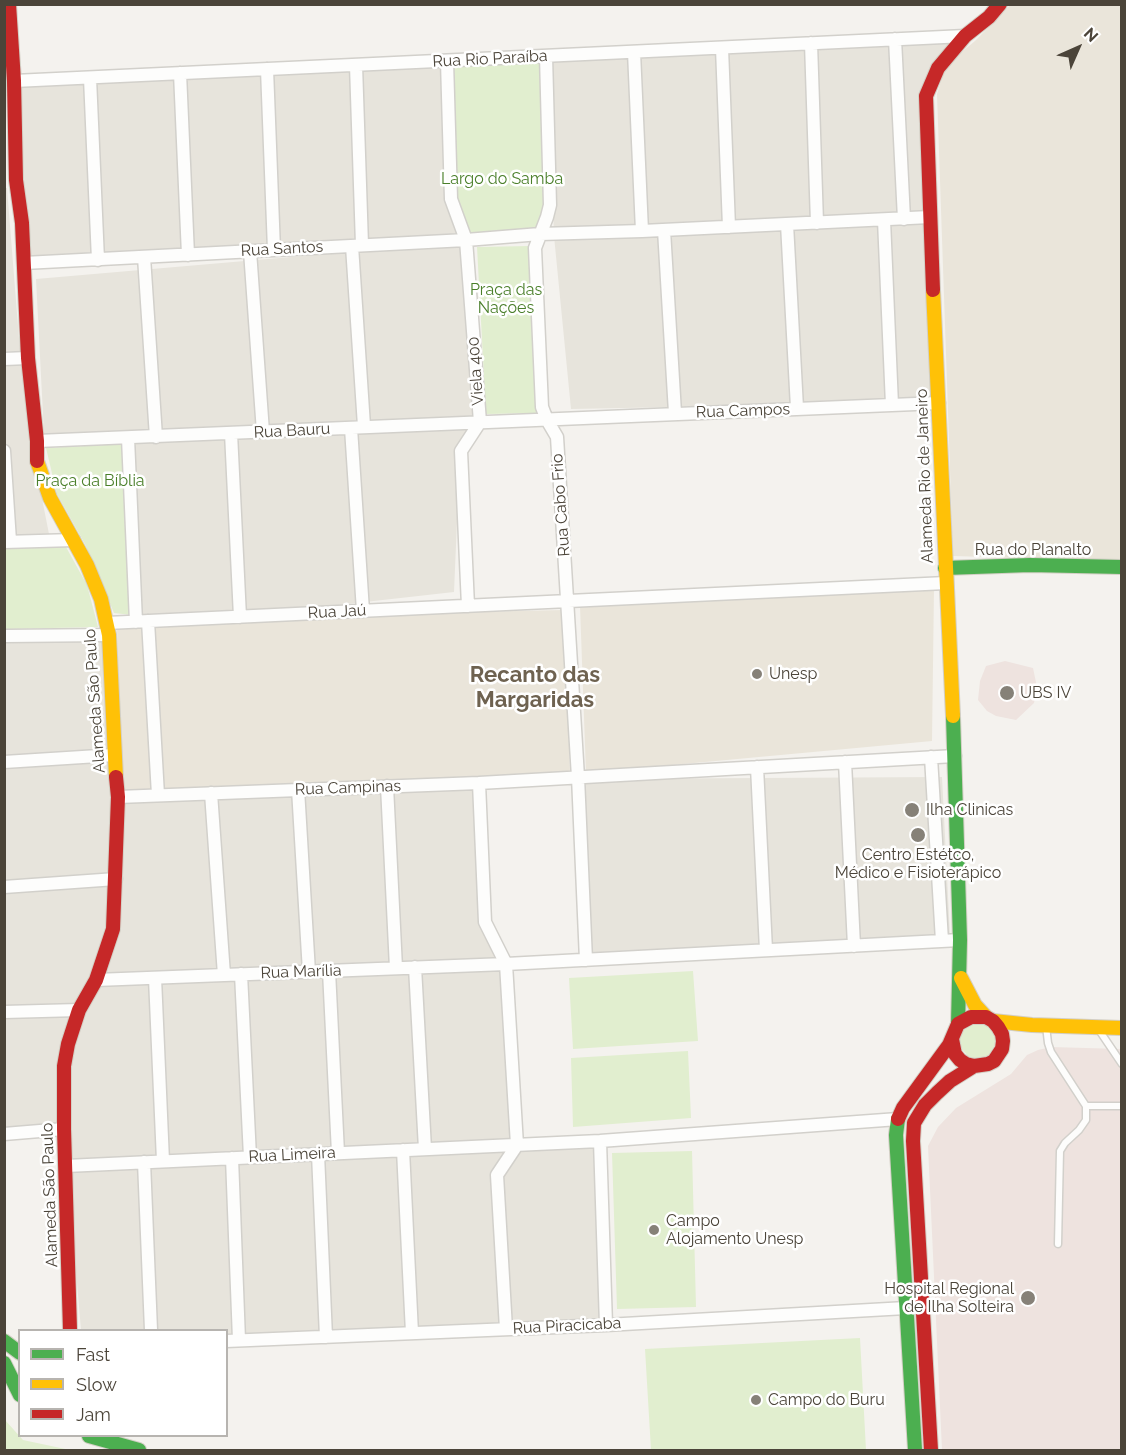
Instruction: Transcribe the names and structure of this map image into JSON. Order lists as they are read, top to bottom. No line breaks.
{"streets":{"street":["Rua Rio Paraíba","Rua Santos","Viela 400","Rua Campos","Rua Bauru","Alameda Rio de Janeiro","Rua Cabo Frio","Rua do Planalto","Rua Jaú","Alameda São Paulo","Rua Campinas","Rua Marília","Rua Limeira","Rua Piracicaba"]},"crossings":[["Rua Rio Paraíba","Viela 400"],["Rua Rio Paraíba","Alameda Rio de Janeiro"],["Rua Rio Paraíba","Rua Cabo Frio"],["Rua Rio Paraíba","Alameda São Paulo"],["Rua Santos","Viela 400"],["Rua Santos","Alameda Rio de Janeiro"],["Rua Santos","Rua Cabo Frio"],["Rua Santos","Alameda São Paulo"],["Viela 400","Rua Bauru"],["Viela 400","Rua Jaú"],["Rua Campos","Rua Bauru"],["Rua Campos","Alameda Rio de Janeiro"],["Rua Campos","Rua Cabo Frio"],["Rua Bauru","Rua Cabo Frio"],["Rua Bauru","Alameda São Paulo"],["Alameda Rio de Janeiro","Rua do Planalto"],["Alameda Rio de Janeiro","Rua Jaú"],["Alameda Rio de Janeiro","Rua Campinas"],["Alameda Rio de Janeiro","Rua Marília"],["Alameda Rio de Janeiro","Rua Limeira"],["Alameda Rio de Janeiro","Rua Piracicaba"],["Rua Cabo Frio","Rua Jaú"],["Rua Cabo Frio","Rua Campinas"],["Rua Cabo Frio","Rua Marília"],["Rua Jaú","Alameda São Paulo"],["Alameda São Paulo","Rua Campinas"],["Alameda São Paulo","Rua Marília"],["Alameda São Paulo","Rua Limeira"]],"districts":["Recanto das Margaridas"],"parks":["Largo do Samba","Praça das Nações","Praça da Bíblia"],"places":["Unesp","UBS IV","Ilha Clinicas","Centro Estétco, Médico e Fisioterápico","Campo Alojamento Unesp","Hospital Regional de Ilha Solteira","Campo do Buru"],"legend":["Fast","Slow","Jam"],"north":"top right"}
